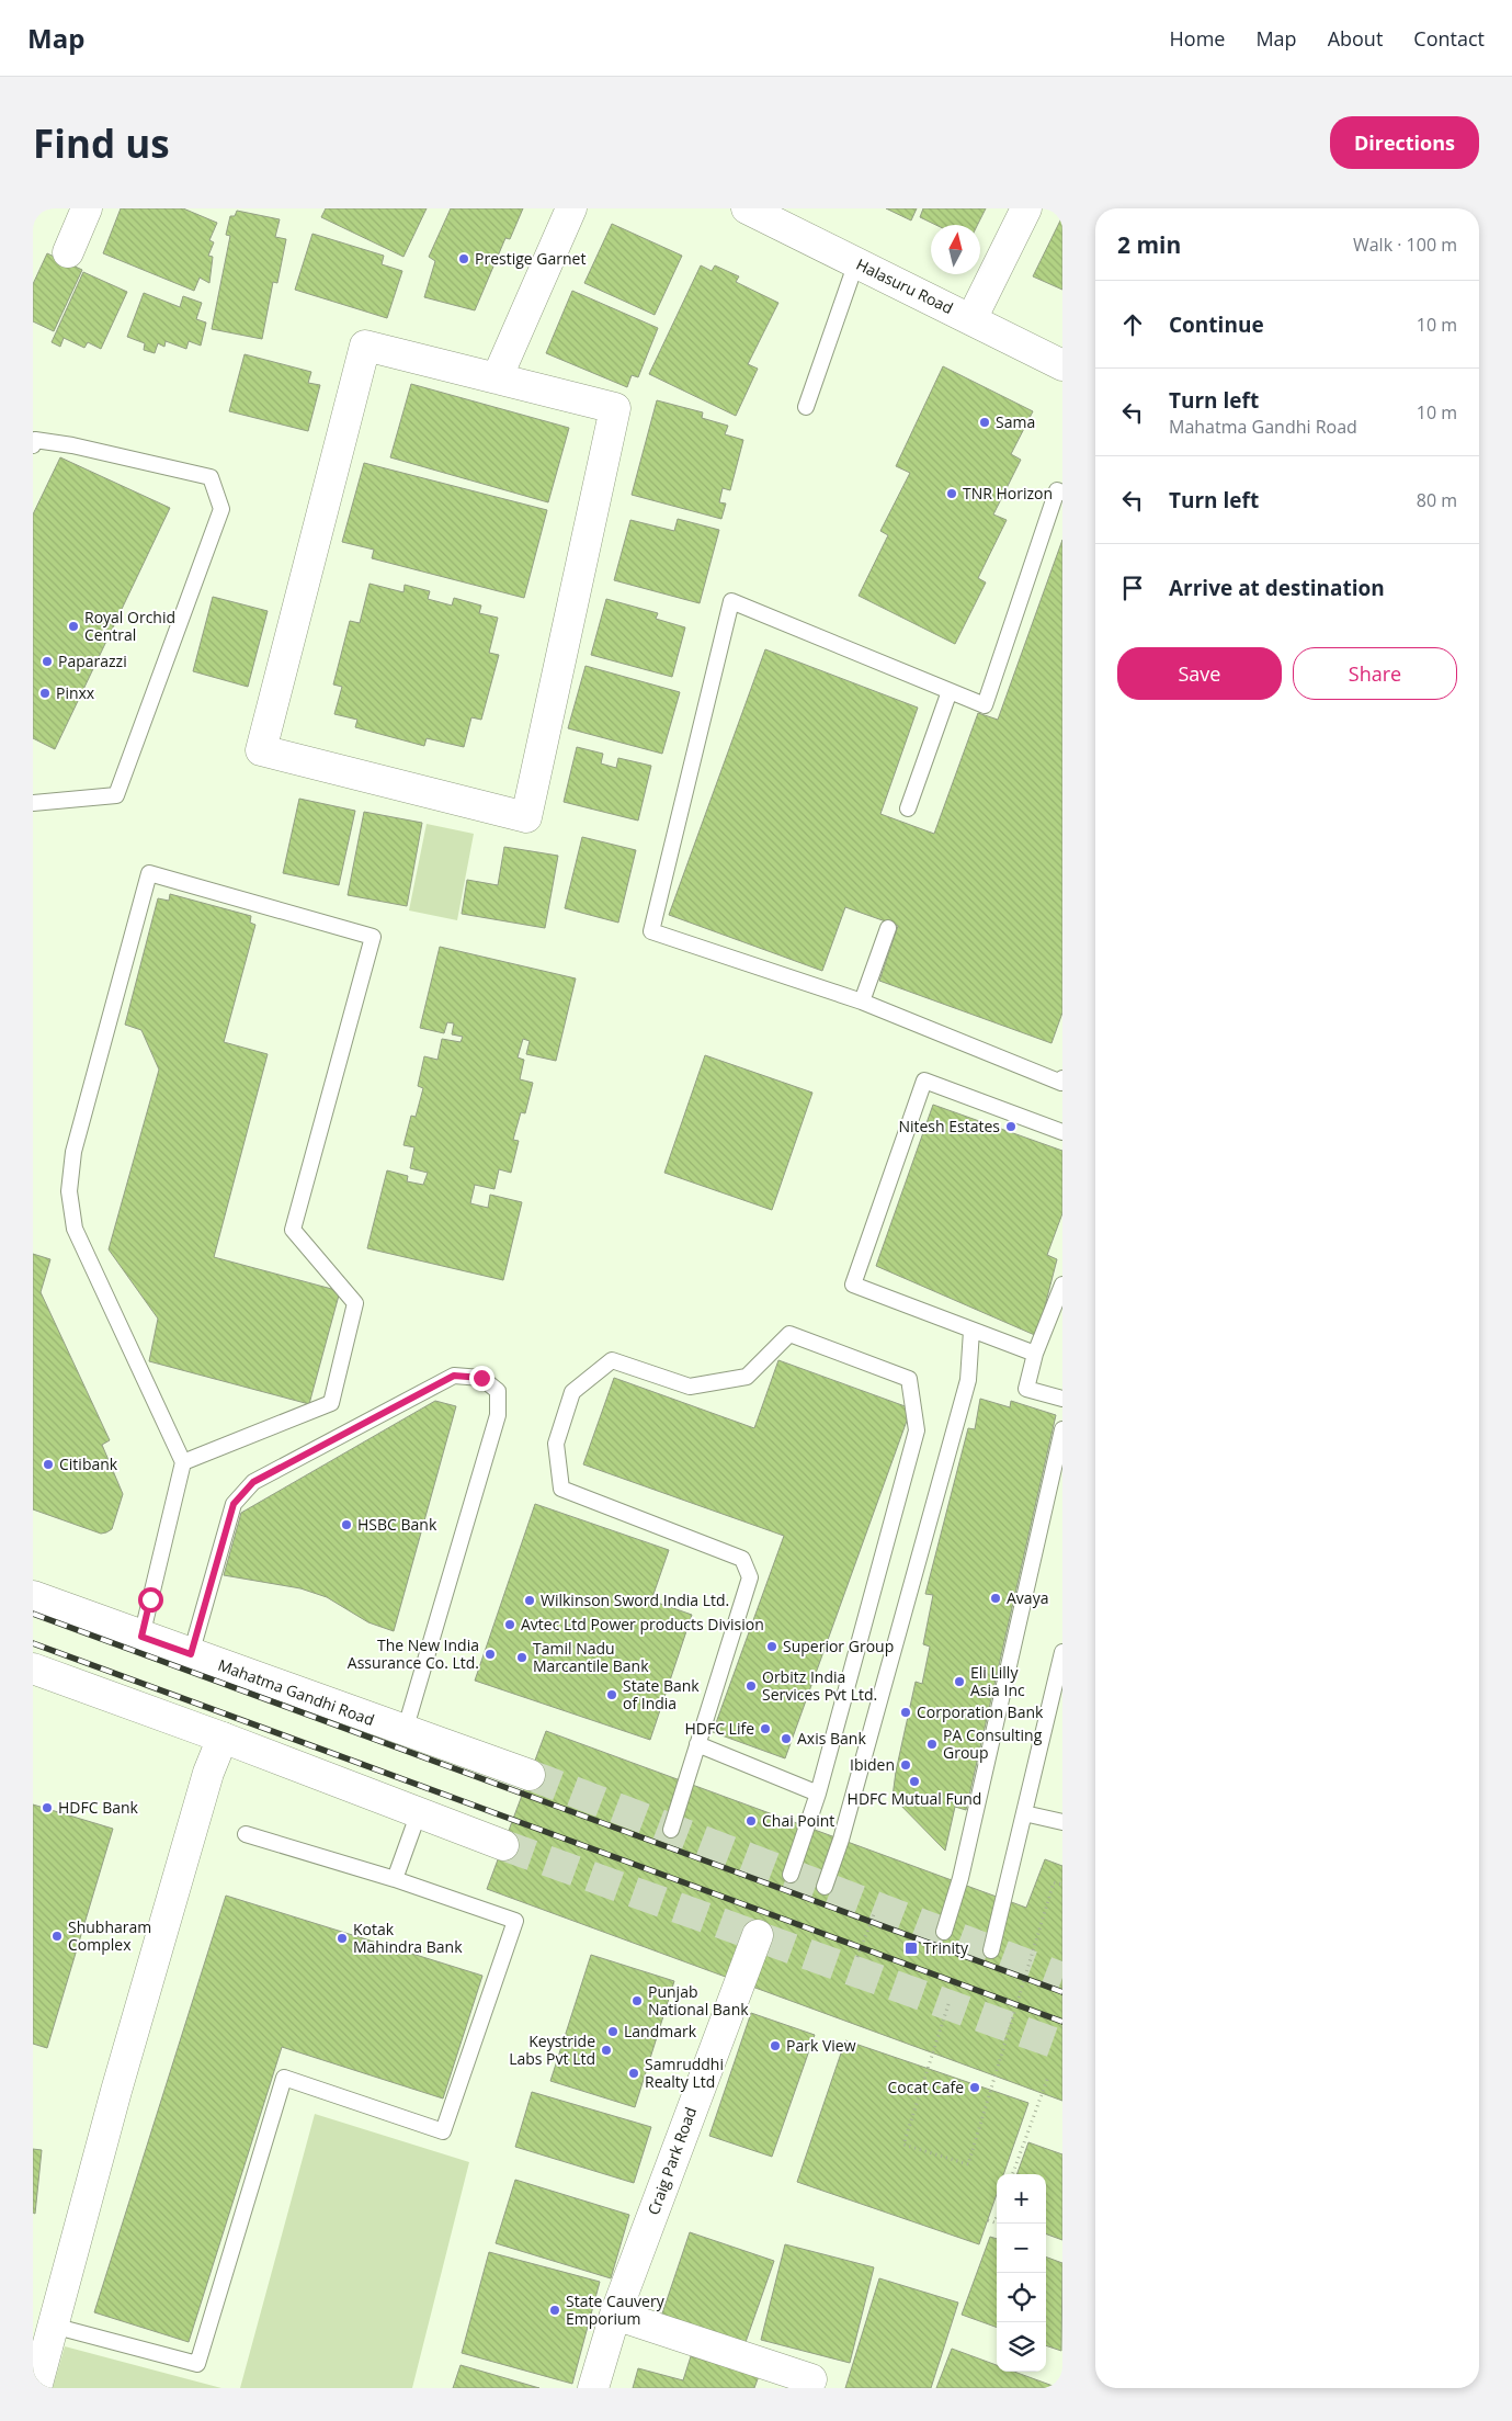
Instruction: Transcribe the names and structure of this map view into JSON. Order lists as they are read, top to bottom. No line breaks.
{"streets":{"street":["Halasuru Road","Mahatma Gandhi Road","Craig Park Road"]},"places":{"other":["Prestige Garnet","Sama","TNR Horizon","Royal Orchid Central","Paparazzi","Pinxx","Nitesh Estates","Citibank","HSBC Bank","Avaya","Wilkinson Sword India Ltd.","Avtec Ltd Power products Division","Superior Group","The New India Assurance Co. Ltd.","Tamil Nadu Marcantile Bank","Eli Lilly Asia Inc","Orbitz India Services Pvt Ltd.","State Bank of India","Corporation Bank","HDFC Life","Axis Bank","PA Consulting Group","Ibiden","HDFC Mutual Fund","HDFC Bank","Chai Point","Shubharam Complex","Kotak Mahindra Bank","Punjab National Bank","Landmark","Park View","Keystride Labs Pvt Ltd","Samruddhi Realty Ltd","Cocat Cafe","State Cauvery Emporium"],"transit":["Trinity"]},"north":"top","page":{"header":"Map","nav":["Home","Map","About","Contact"],"buttons":["Directions",["Save","Share"]],"title":"Find us","heading":["2 min","Walk · 100 m"],"list":[["Continue","10 m"],["Turn left","Mahatma Gandhi Road","10 m"],["Turn left","80 m"],"Arrive at destination"],"map_buttons":["+","−"]}}
